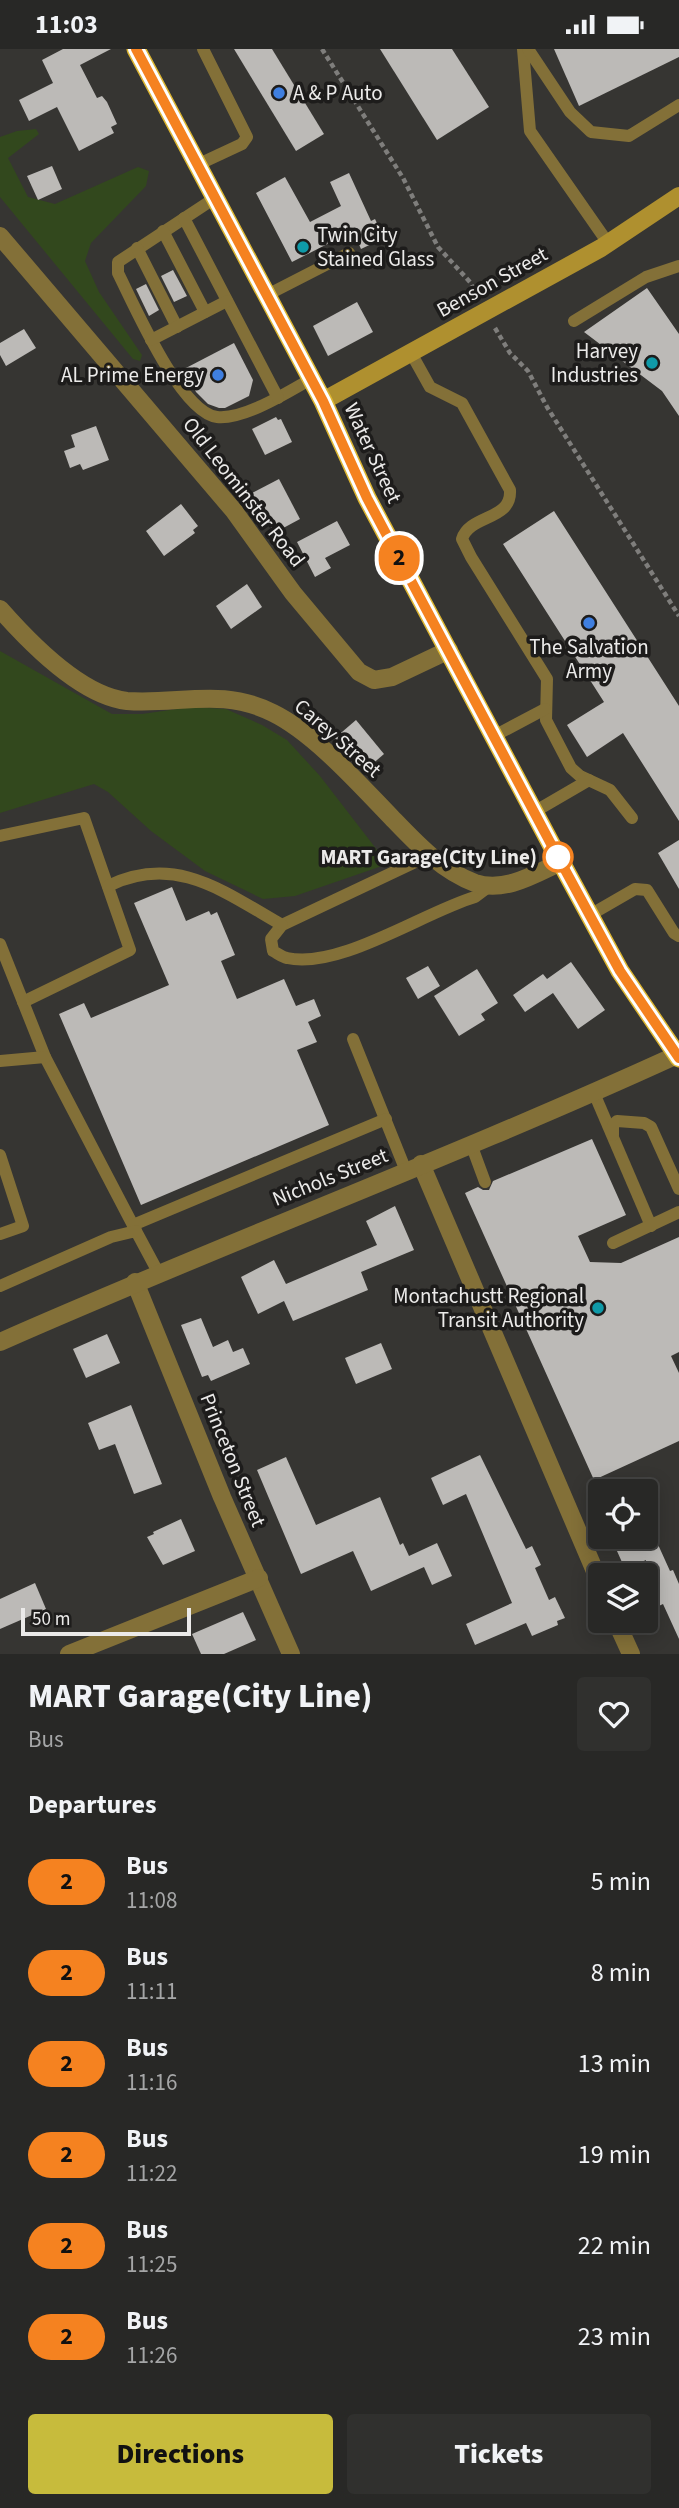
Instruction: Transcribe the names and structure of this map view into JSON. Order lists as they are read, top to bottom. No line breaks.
{"streets":{"highway":["Water Street"],"main road":["Benson Street"],"street":["Old Leominster Road","Carey Street","Nichols Street","Princeton Street"]},"crossings":[["Benson Street","Water Street"],["Water Street","Old Leominster Road"],["Water Street","Carey Street"],["Water Street","Nichols Street"],["Nichols Street","Princeton Street"]],"places":["A & P Auto","Twin City Stained Glass","Harvey Industries","AL Prime Energy","The Salvation Army","MART Garage(City Line)","Montachustt Regional Transit Authority"],"lines":["bus line 2"],"scale_bar":"50 m","page":{"status":"11:03","on_map":"2","scale":"50 m","heading":[["MART Garage(City Line)","Bus"],"Departures"],"list":[{"mark":"2","name":"Bus","note":"11:08","value":"5 min"},{"mark":"2","name":"Bus","note":"11:11","value":"8 min"},{"mark":"2","name":"Bus","note":"11:16","value":"13 min"},{"mark":"2","name":"Bus","note":"11:22","value":"19 min"},{"mark":"2","name":"Bus","note":"11:25","value":"22 min"},{"mark":"2","name":"Bus","note":"11:26","value":"23 min"}],"buttons":["Directions","Tickets"]}}
